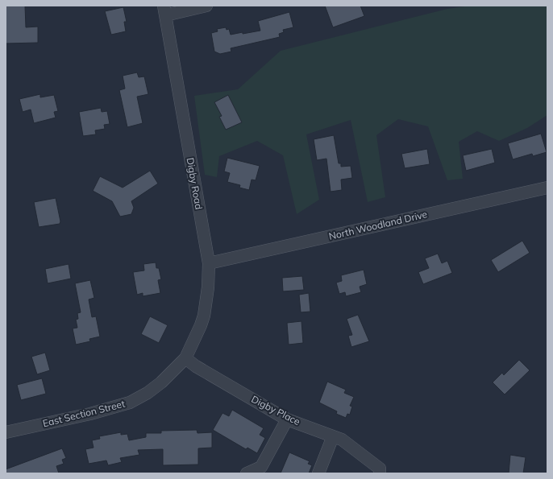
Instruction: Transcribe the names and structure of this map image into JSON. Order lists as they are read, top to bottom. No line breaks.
{"streets":{"street":["Digby Road","North Woodland Drive","Digby Place","East Section Street"]},"crossings":[["Digby Road","North Woodland Drive"],["Digby Road","Digby Place"],["Digby Road","East Section Street"],["Digby Place","East Section Street"]]}
